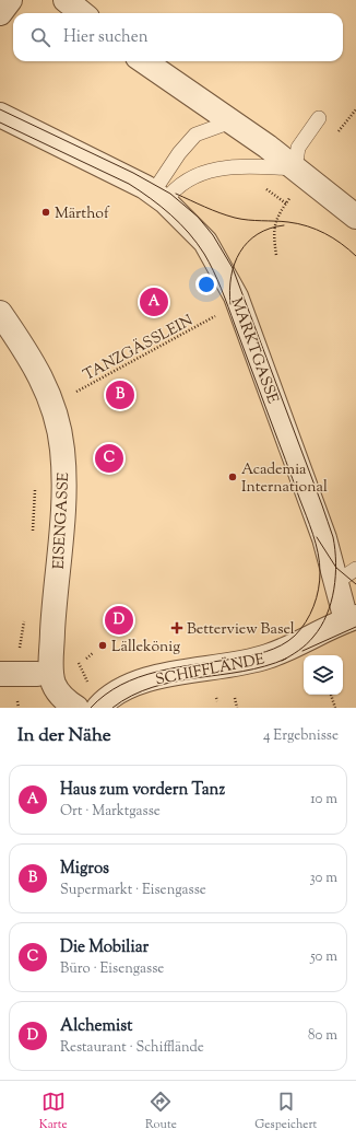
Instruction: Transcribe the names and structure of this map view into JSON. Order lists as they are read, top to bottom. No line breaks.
{"streets":{"street":["MARKTGASSE","EISENGASSE","SCHIFFLÄNDE"],"path":["TANZGÄSSLEIN"]},"crossings":[["MARKTGASSE","SCHIFFLÄNDE"]],"places":{"other":["Märthof","Academia International","Lällekönig"],"health":["Betterview Basel"]},"page":{"search":"Hier suchen","pins":["A","B","C","D"],"heading":["In der Nähe","4 Ergebnisse"],"list":[{"mark":"A","name":"Haus zum vordern Tanz","note":"Ort · Marktgasse","value":"10 m"},{"mark":"B","name":"Migros","note":"Supermarkt · Eisengasse","value":"30 m"},{"mark":"C","name":"Die Mobiliar","note":"Büro · Eisengasse","value":"50 m"},{"mark":"D","name":"Alchemist","note":"Restaurant · Schifflände","value":"80 m"}],"nav":["Karte","Route","Gespeichert"]}}
